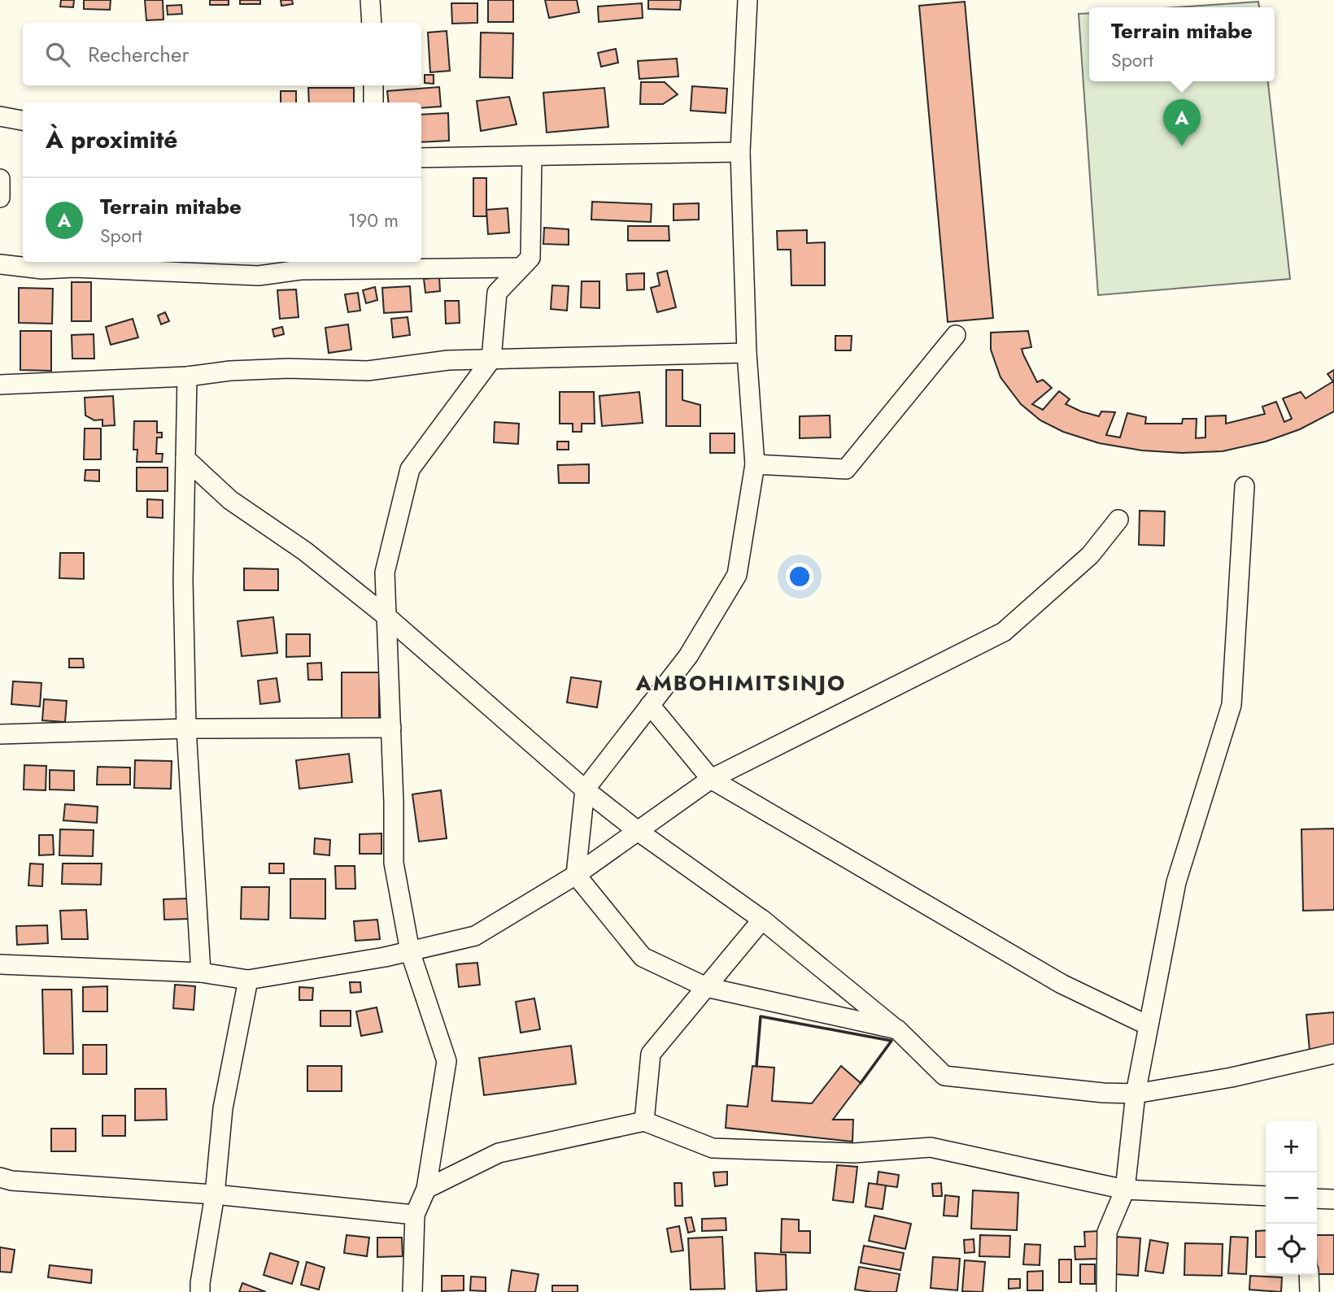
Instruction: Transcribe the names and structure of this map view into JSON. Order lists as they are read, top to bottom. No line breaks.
{"districts":["AMBOHIMITSINJO"],"page":{"popup":["Terrain mitabe","Sport"],"search":"Rechercher","pins":"A","heading":"À proximité","list":[{"mark":"A","name":"Terrain mitabe","note":"Sport","value":"190 m"}],"map_buttons":["+","−"]}}
